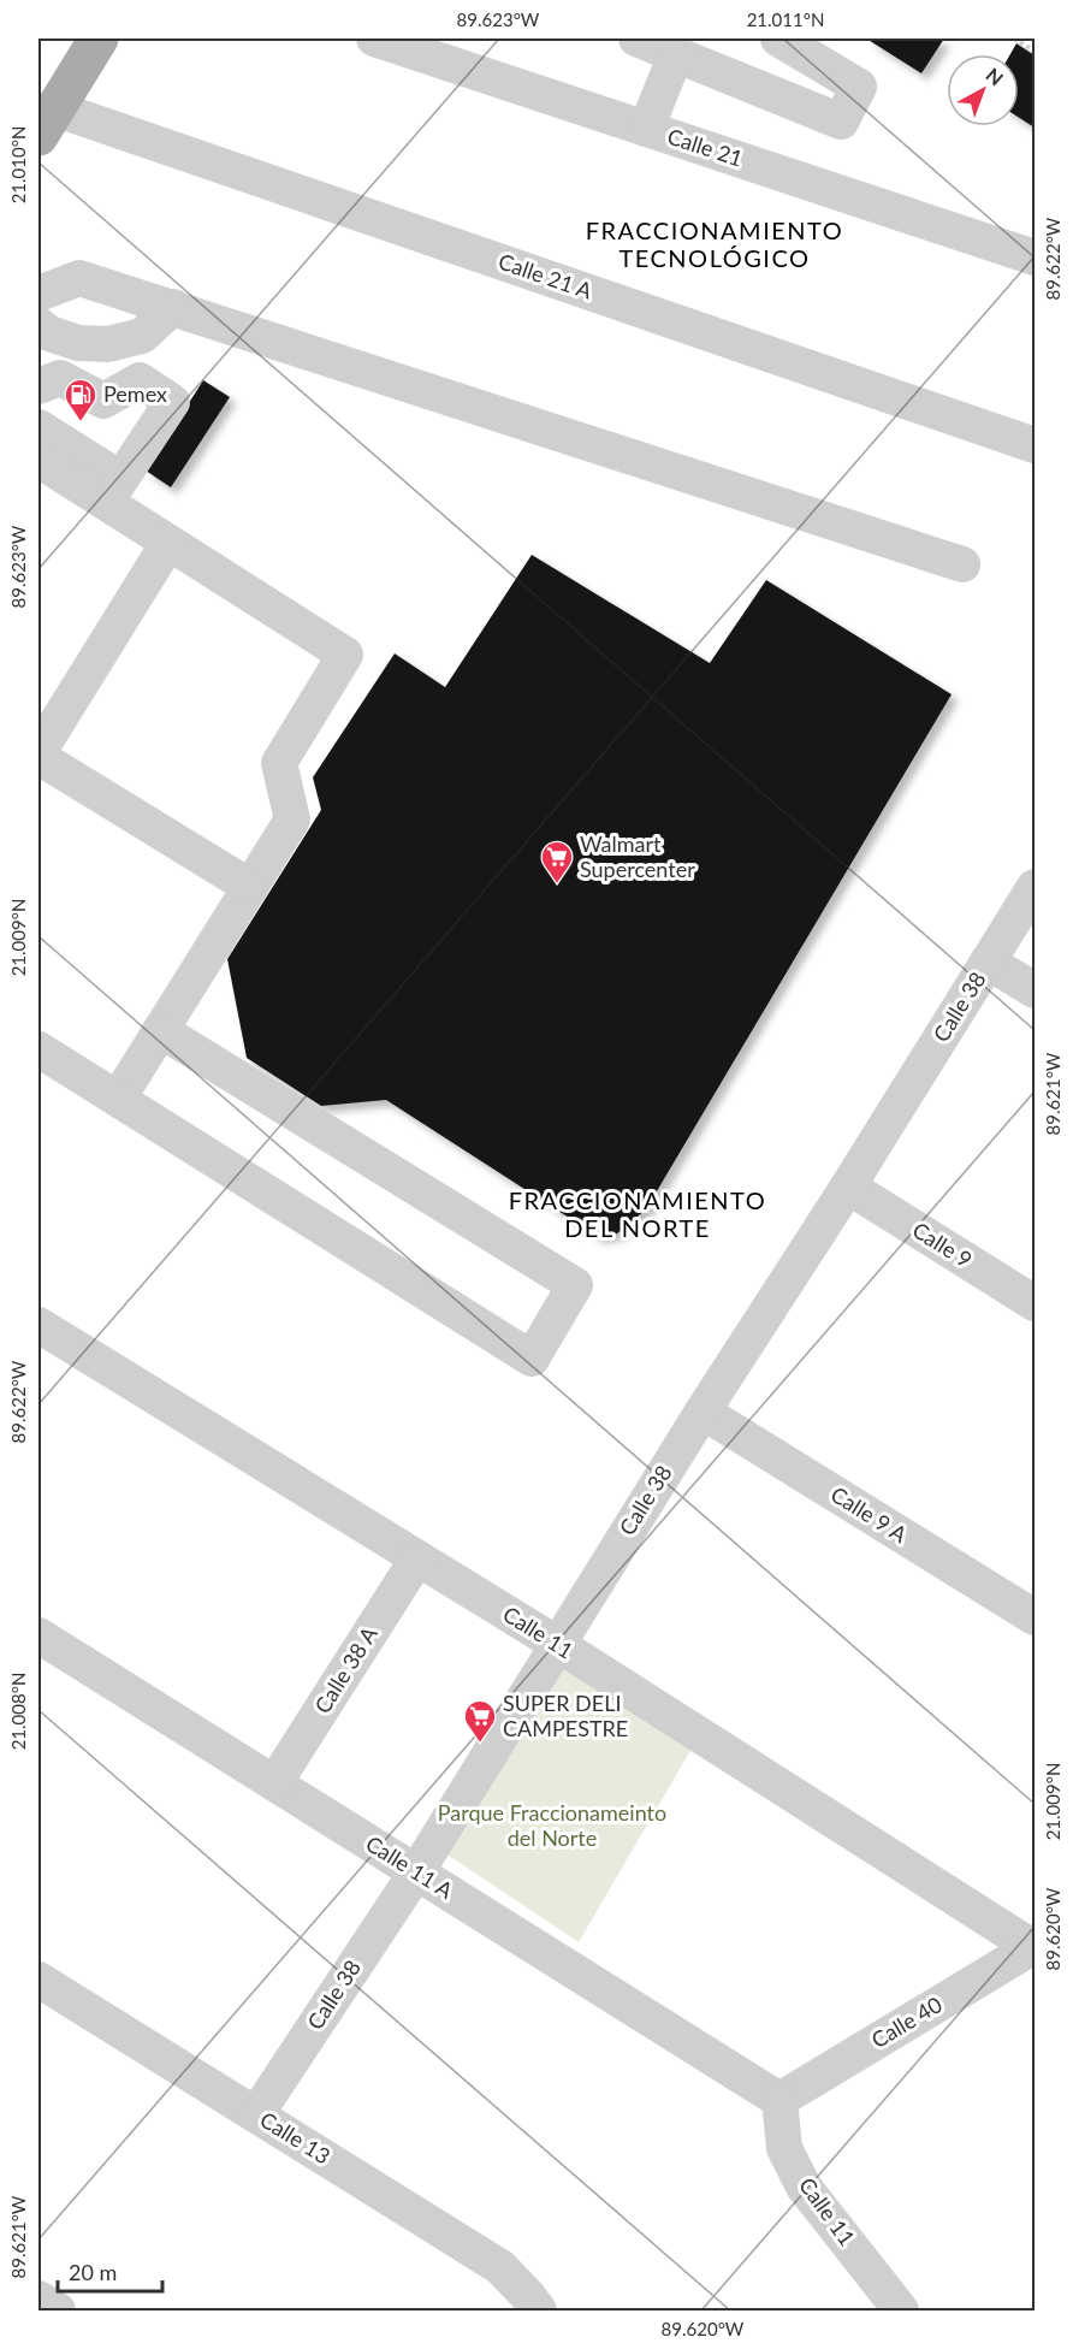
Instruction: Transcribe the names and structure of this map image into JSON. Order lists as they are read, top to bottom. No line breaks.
{"streets":{"street":["Calle 21","Calle 21 A","Calle 38","Calle 9","Calle 9 A","Calle 11","Calle 38 A","Calle 11 A","Calle 40","Calle 13"]},"crossings":[["Calle 38","Calle 9"],["Calle 38","Calle 9 A"],["Calle 38","Calle 11"],["Calle 38","Calle 11 A"],["Calle 38","Calle 13"],["Calle 11","Calle 38 A"],["Calle 11","Calle 11 A"],["Calle 11","Calle 40"],["Calle 38 A","Calle 11 A"],["Calle 11 A","Calle 40"]],"districts":["FRACCIONAMIENTO TECNOLÓGICO","FRACCIONAMIENTO DEL NORTE"],"parks":["Parque Fraccionameinto del Norte"],"places":{"fuel station":["Pemex"],"supermarket":["Walmart Supercenter","SUPER DELI CAMPESTRE"]},"scale_bar":"20 m","north":"top right","coordinates":["89.623°W","21.011°N","21.010°N","89.622°W","21.009°N","89.621°W","21.008°N","89.620°W"]}
